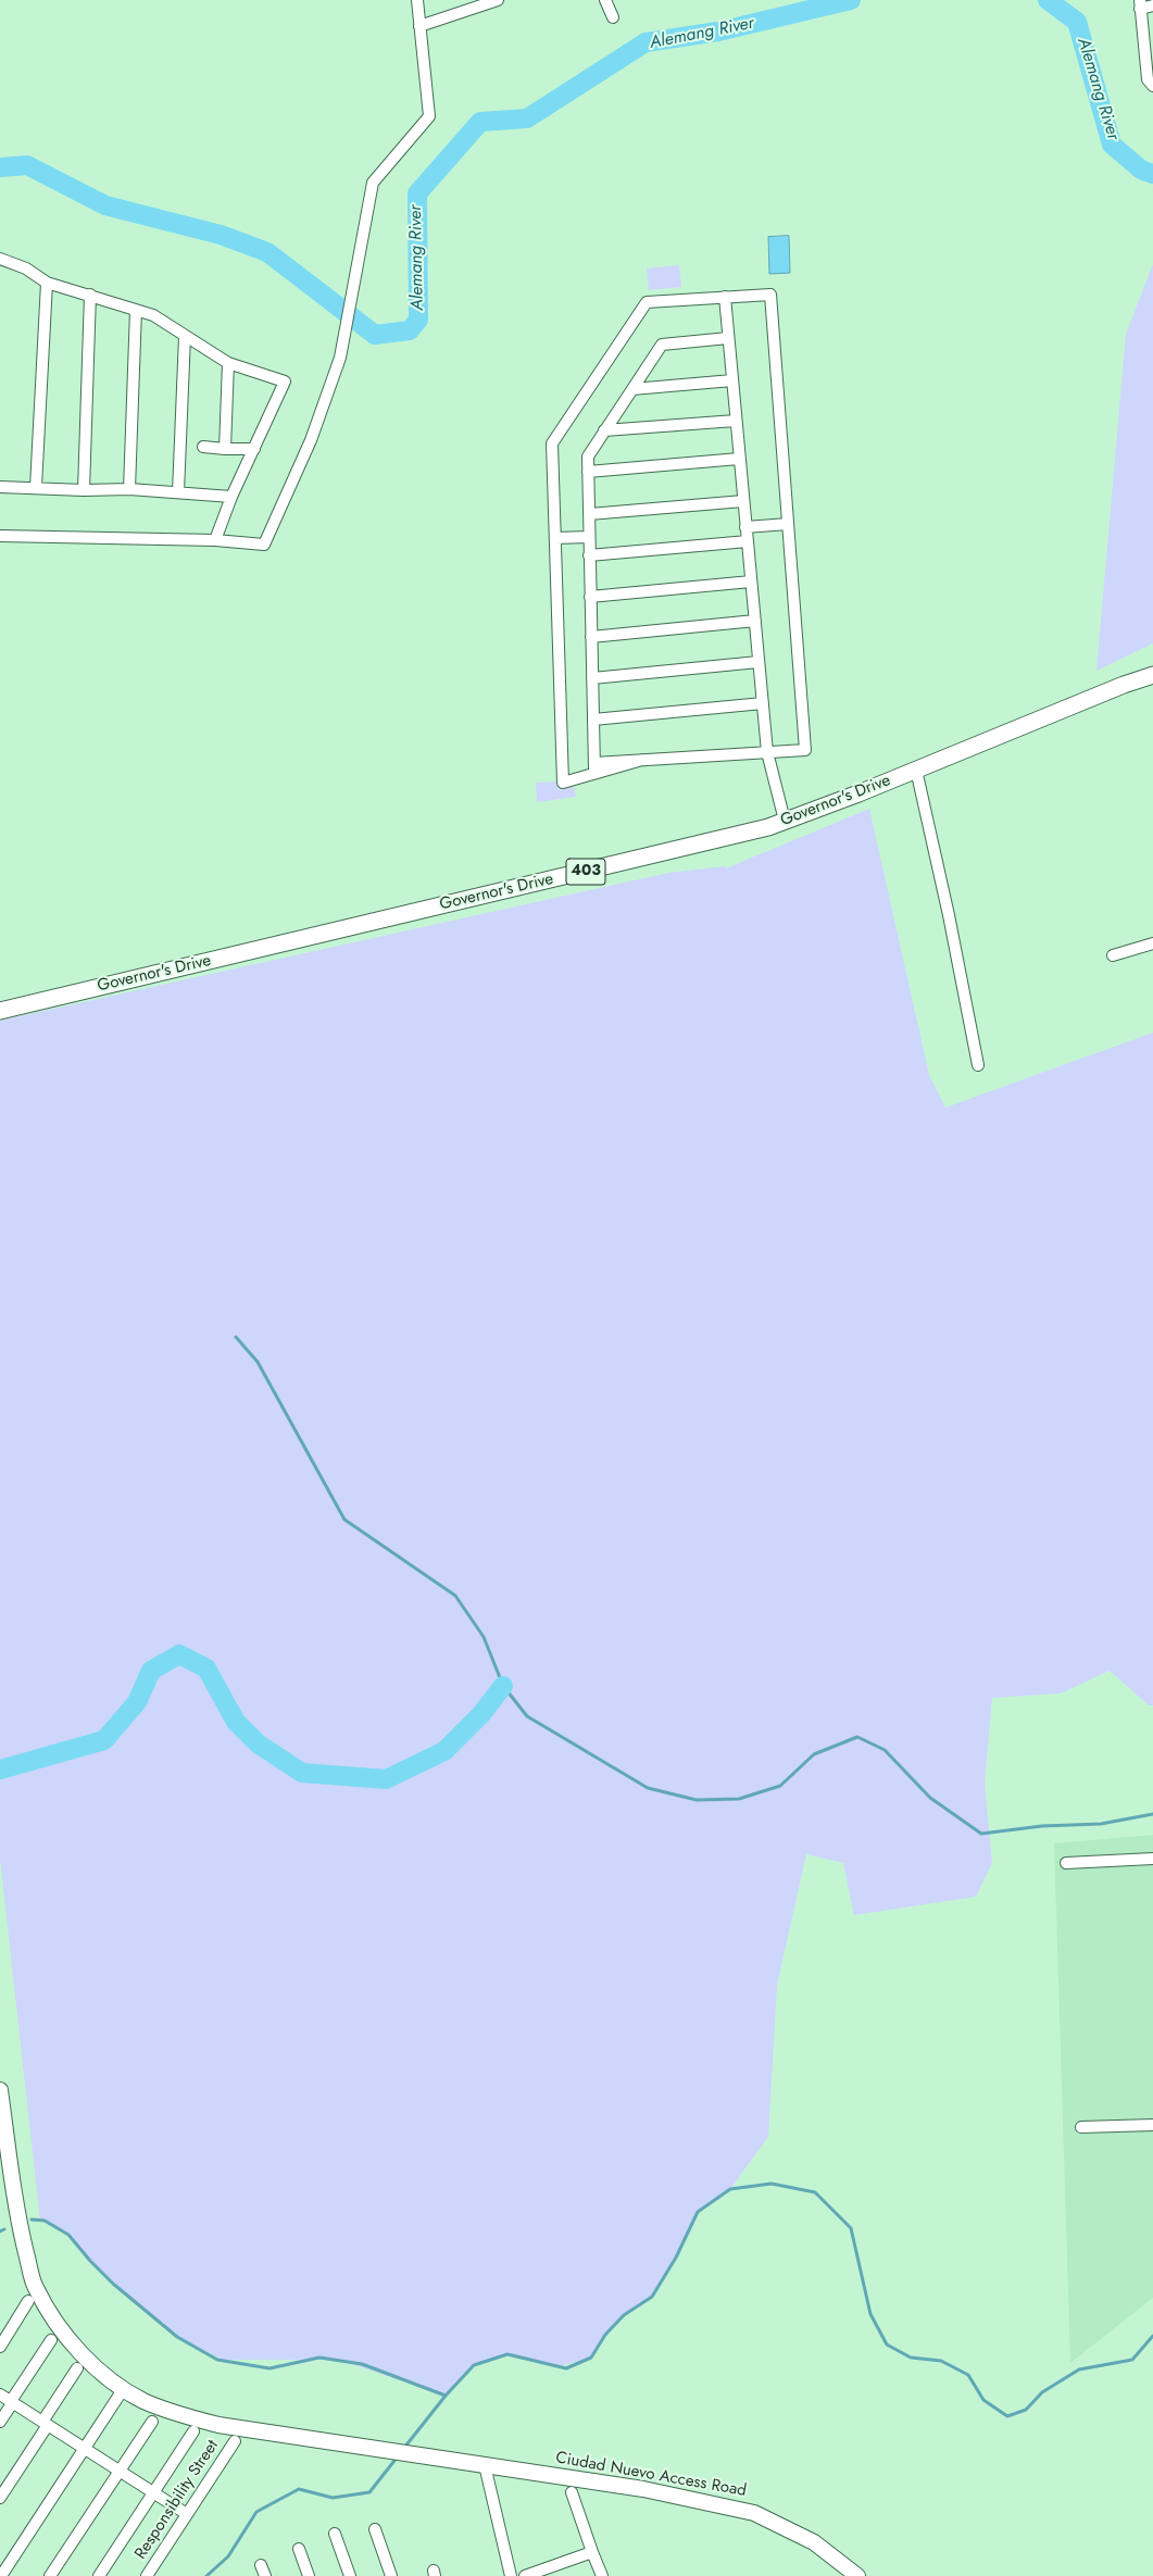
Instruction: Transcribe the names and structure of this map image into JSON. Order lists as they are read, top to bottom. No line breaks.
{"streets":{"main road":["Governor's Drive","403"],"street":["Ciudad Nuevo Access Road","Responsibility Street"]},"water":["Alemang River"]}
